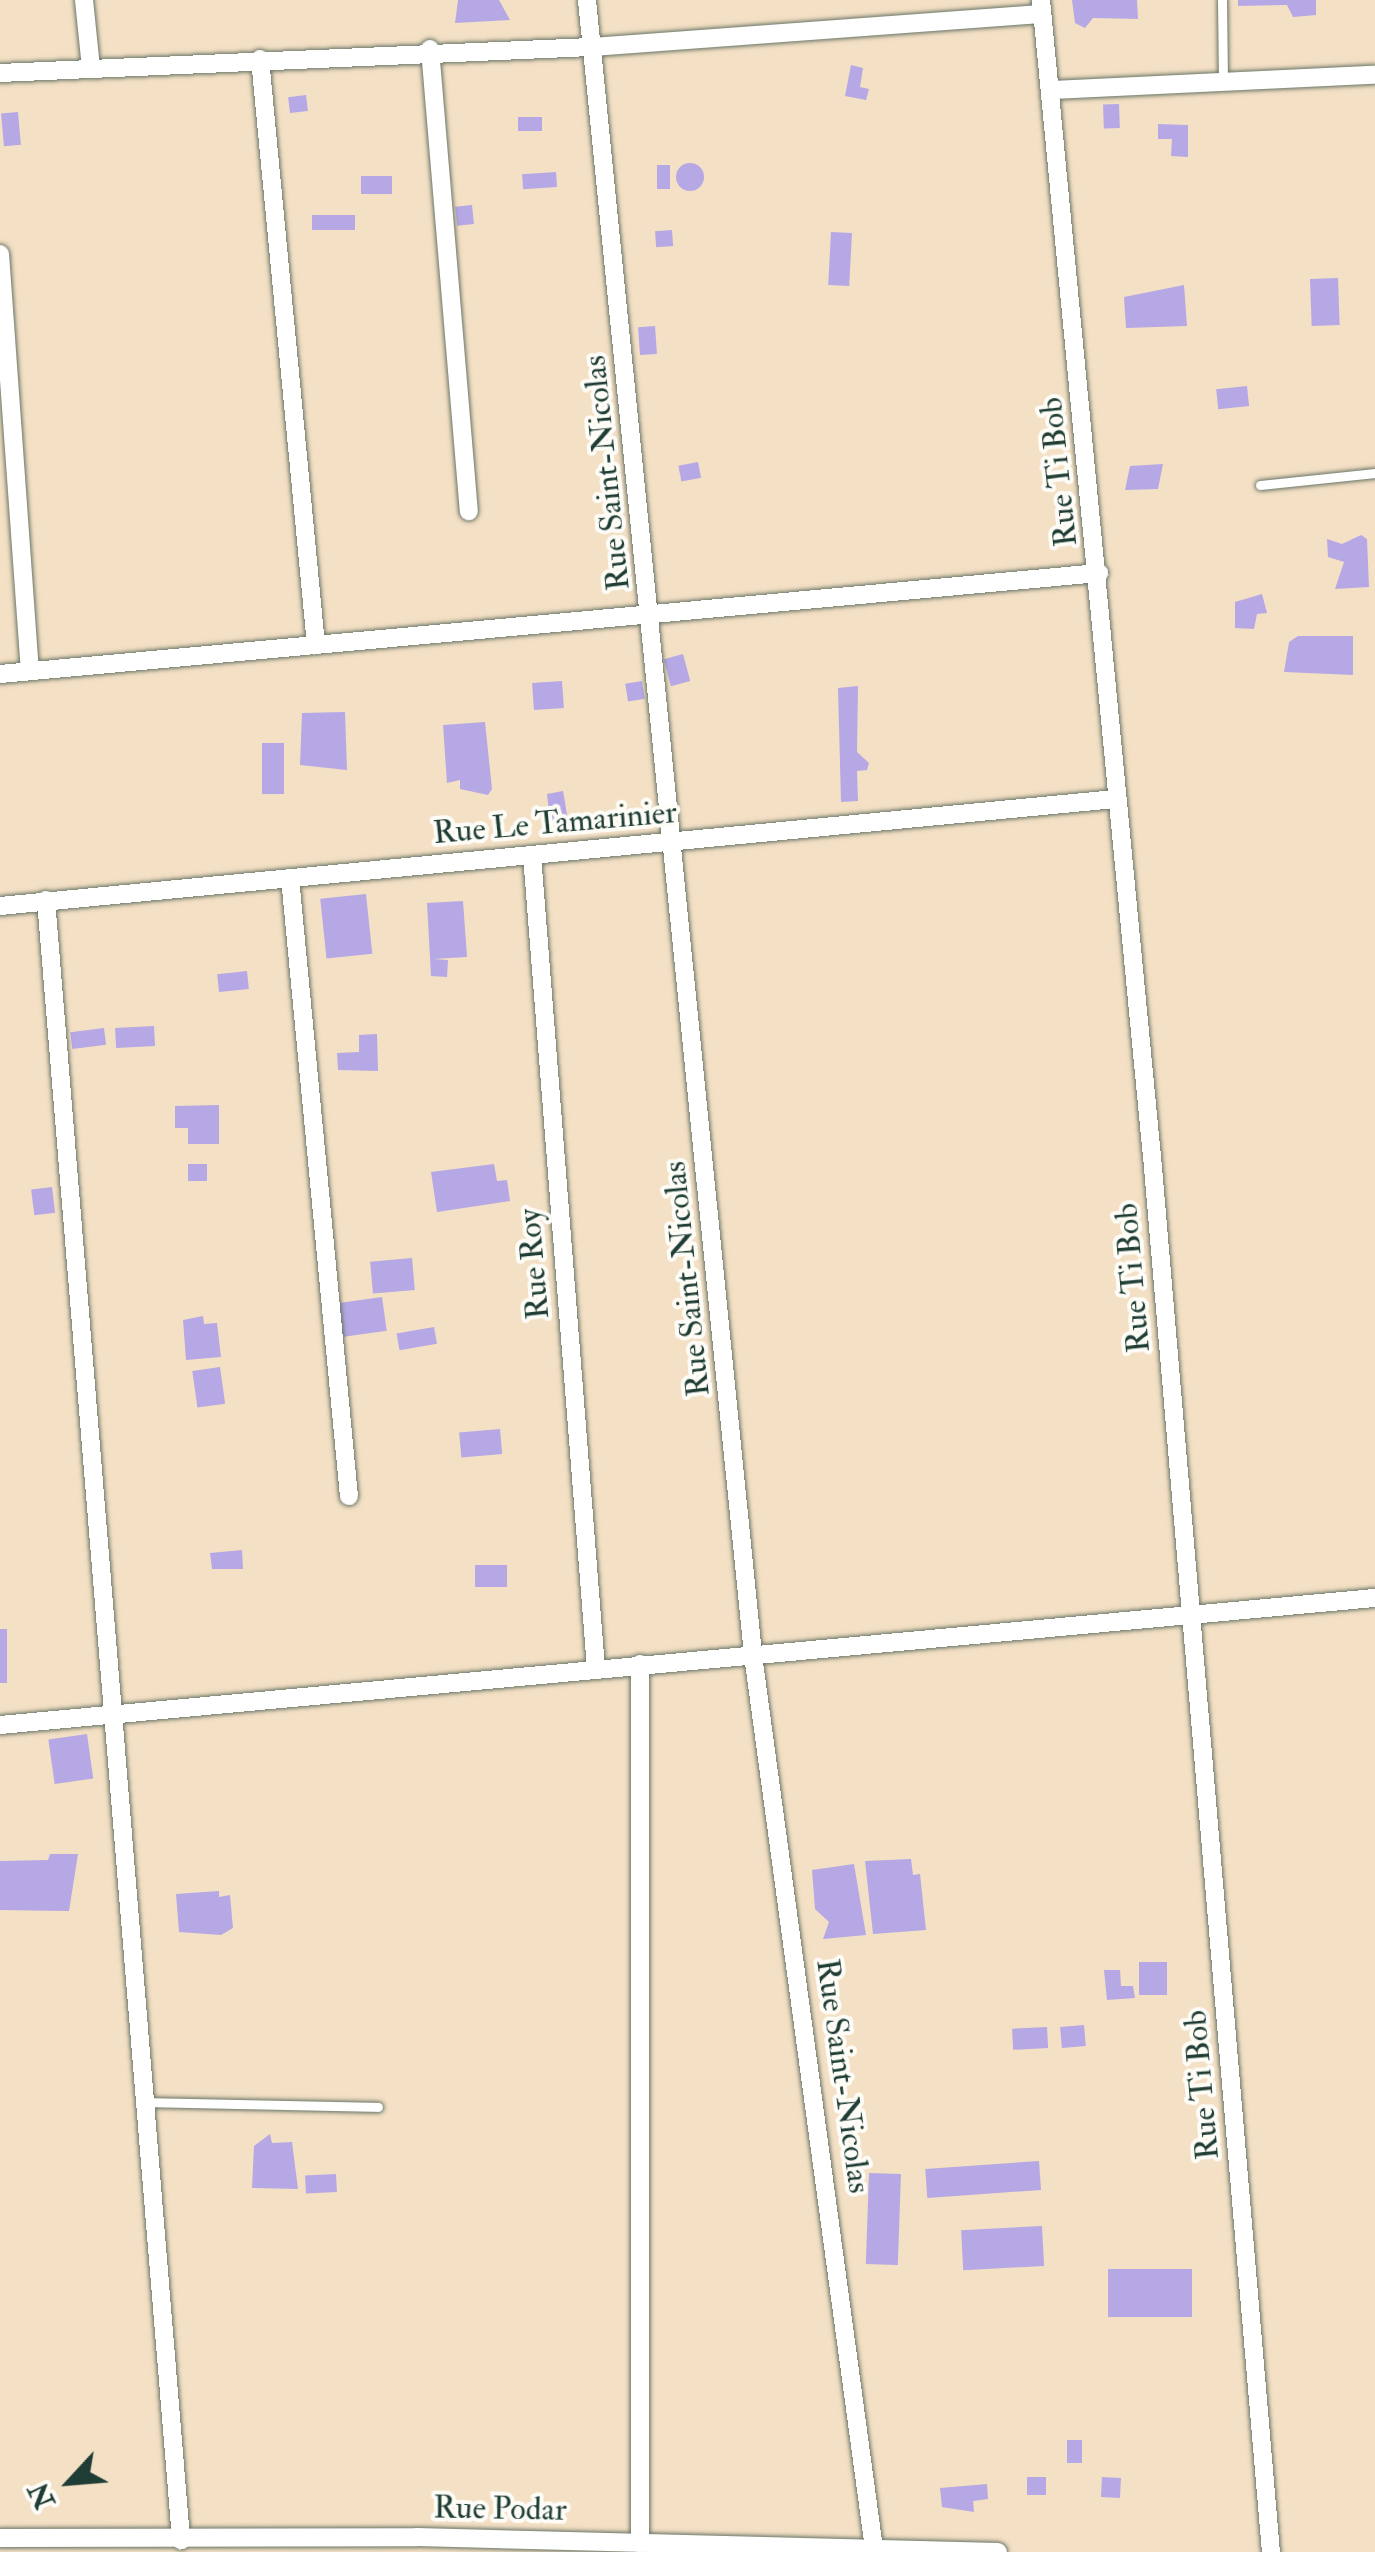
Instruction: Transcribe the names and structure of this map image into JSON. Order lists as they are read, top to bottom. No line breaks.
{"streets":{"street":["Rue Ti Bob","Rue Saint-Nicolas","Rue Le Tamarinier","Rue Roy","Rue Podar"]},"crossings":[["Rue Ti Bob","Rue Le Tamarinier"],["Rue Saint-Nicolas","Rue Le Tamarinier"],["Rue Saint-Nicolas","Rue Podar"],["Rue Le Tamarinier","Rue Roy"]],"north":"bottom left"}
